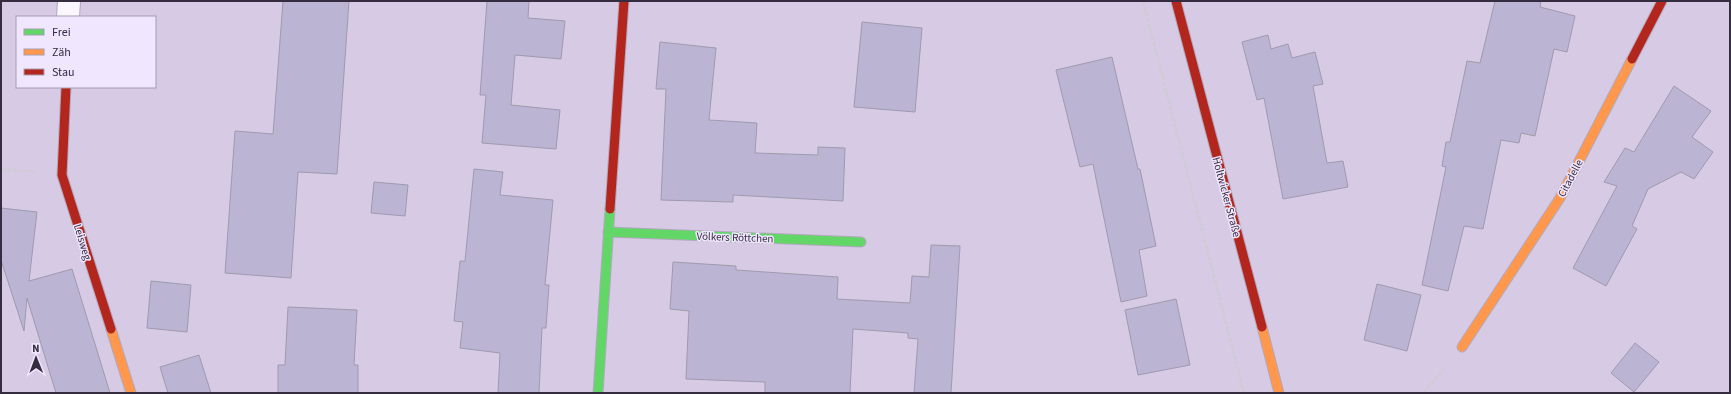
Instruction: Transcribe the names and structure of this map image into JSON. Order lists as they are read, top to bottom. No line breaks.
{"streets":{"street":["Citadelle","Holtwicker Straße","Völkers Röttchen","Leisweg"]},"legend":["Frei","Zäh","Stau"],"north":"top"}
